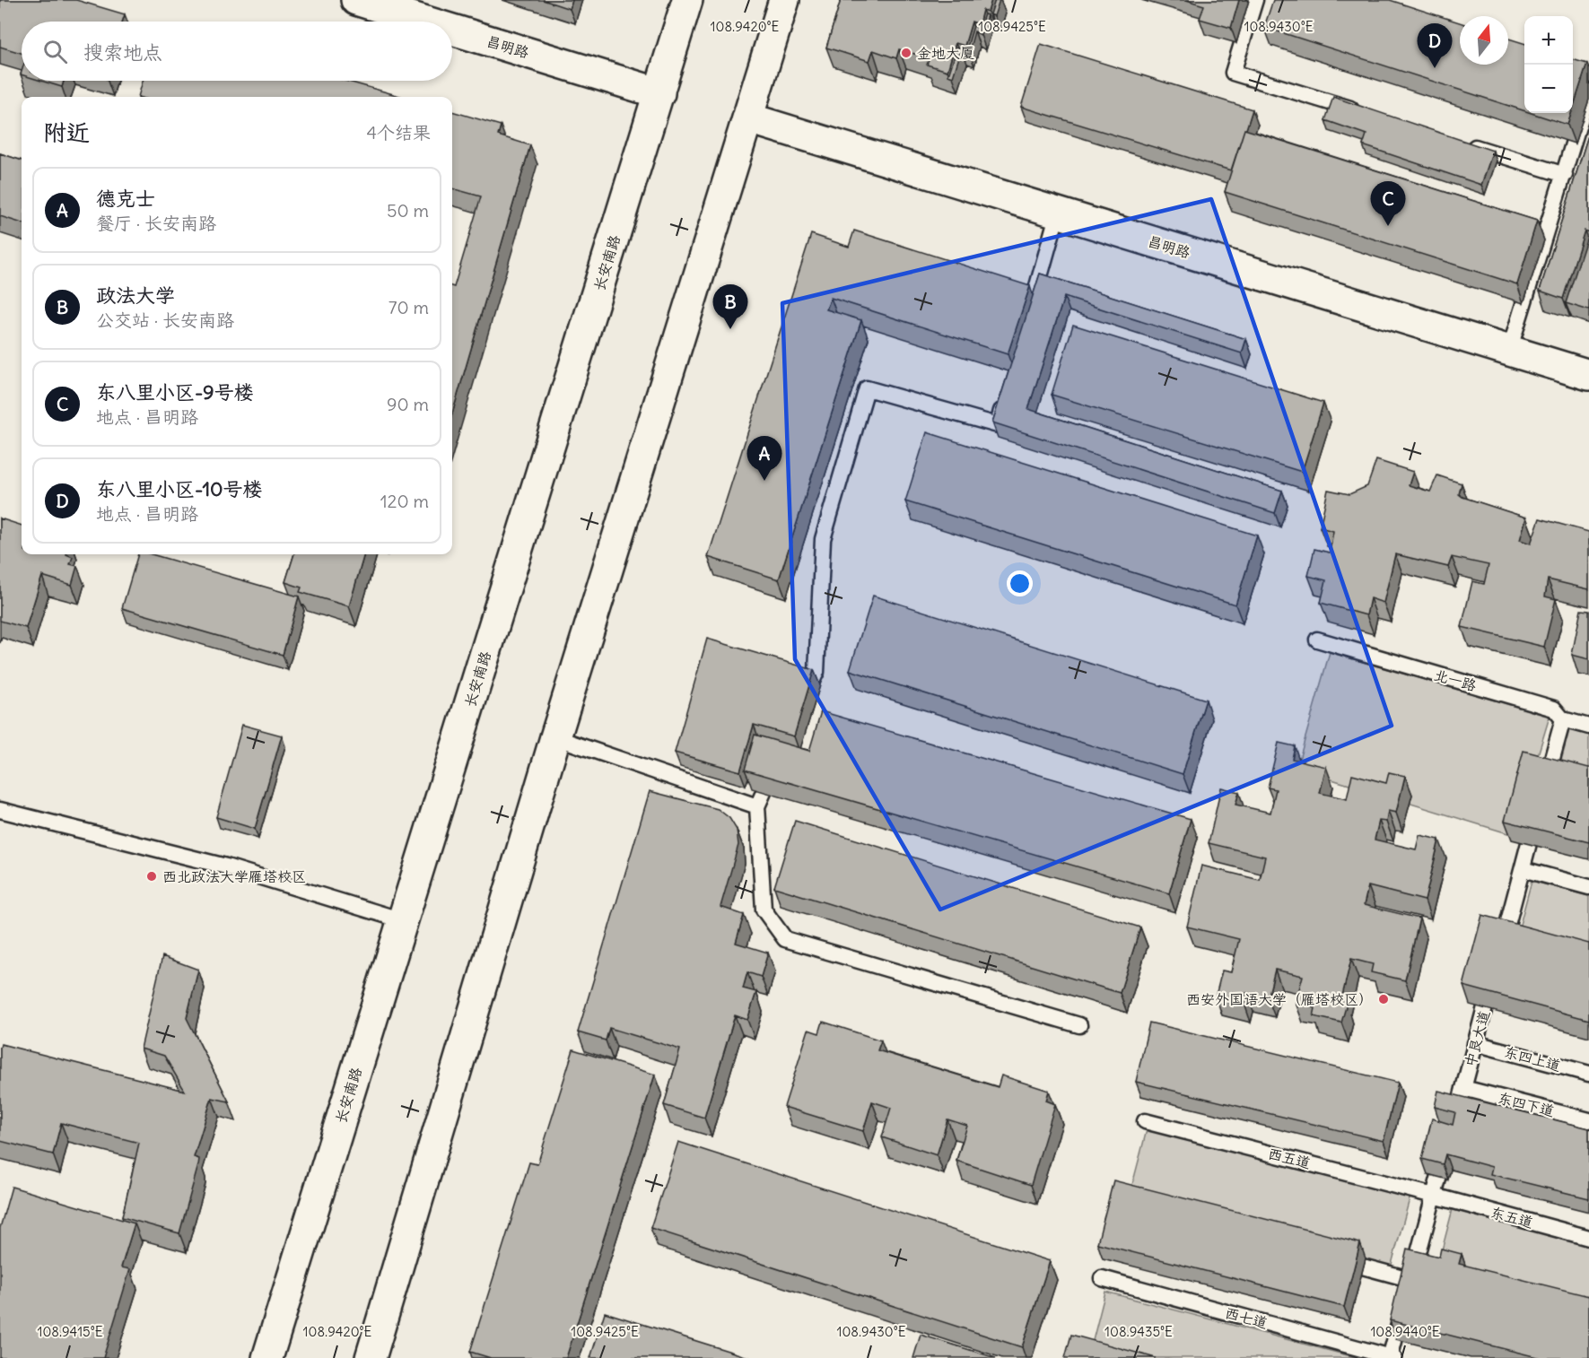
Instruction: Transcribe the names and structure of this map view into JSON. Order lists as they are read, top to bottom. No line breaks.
{"streets":{"main road":["昌明路","长安南路"],"lane":["北一路","中艮大道","东四上道","东四下道","西五道","东五道","西七道"]},"crossings":[["昌明路","长安南路"],["中艮大道","东四上道"],["中艮大道","东四下道"],["西五道","东五道"]],"places":["金地大厦","西北政法大学雁塔校区","西安外国语大学（雁塔校区）"],"north":"top","page":{"map_buttons":["+","−"],"search":"搜索地点","pins":["D","C","B","A"],"heading":["附近","4个结果"],"list":[{"mark":"A","name":"德克士","note":"餐厅 · 长安南路","value":"50 m"},{"mark":"B","name":"政法大学","note":"公交站 · 长安南路","value":"70 m"},{"mark":"C","name":"东八里小区-9号楼","note":"地点 · 昌明路","value":"90 m"},{"mark":"D","name":"东八里小区-10号楼","note":"地点 · 昌明路","value":"120 m"}]},"coordinates":["108.9420°E","108.9425°E","108.9430°E","108.9415°E","108.9435°E","108.9440°E"]}
